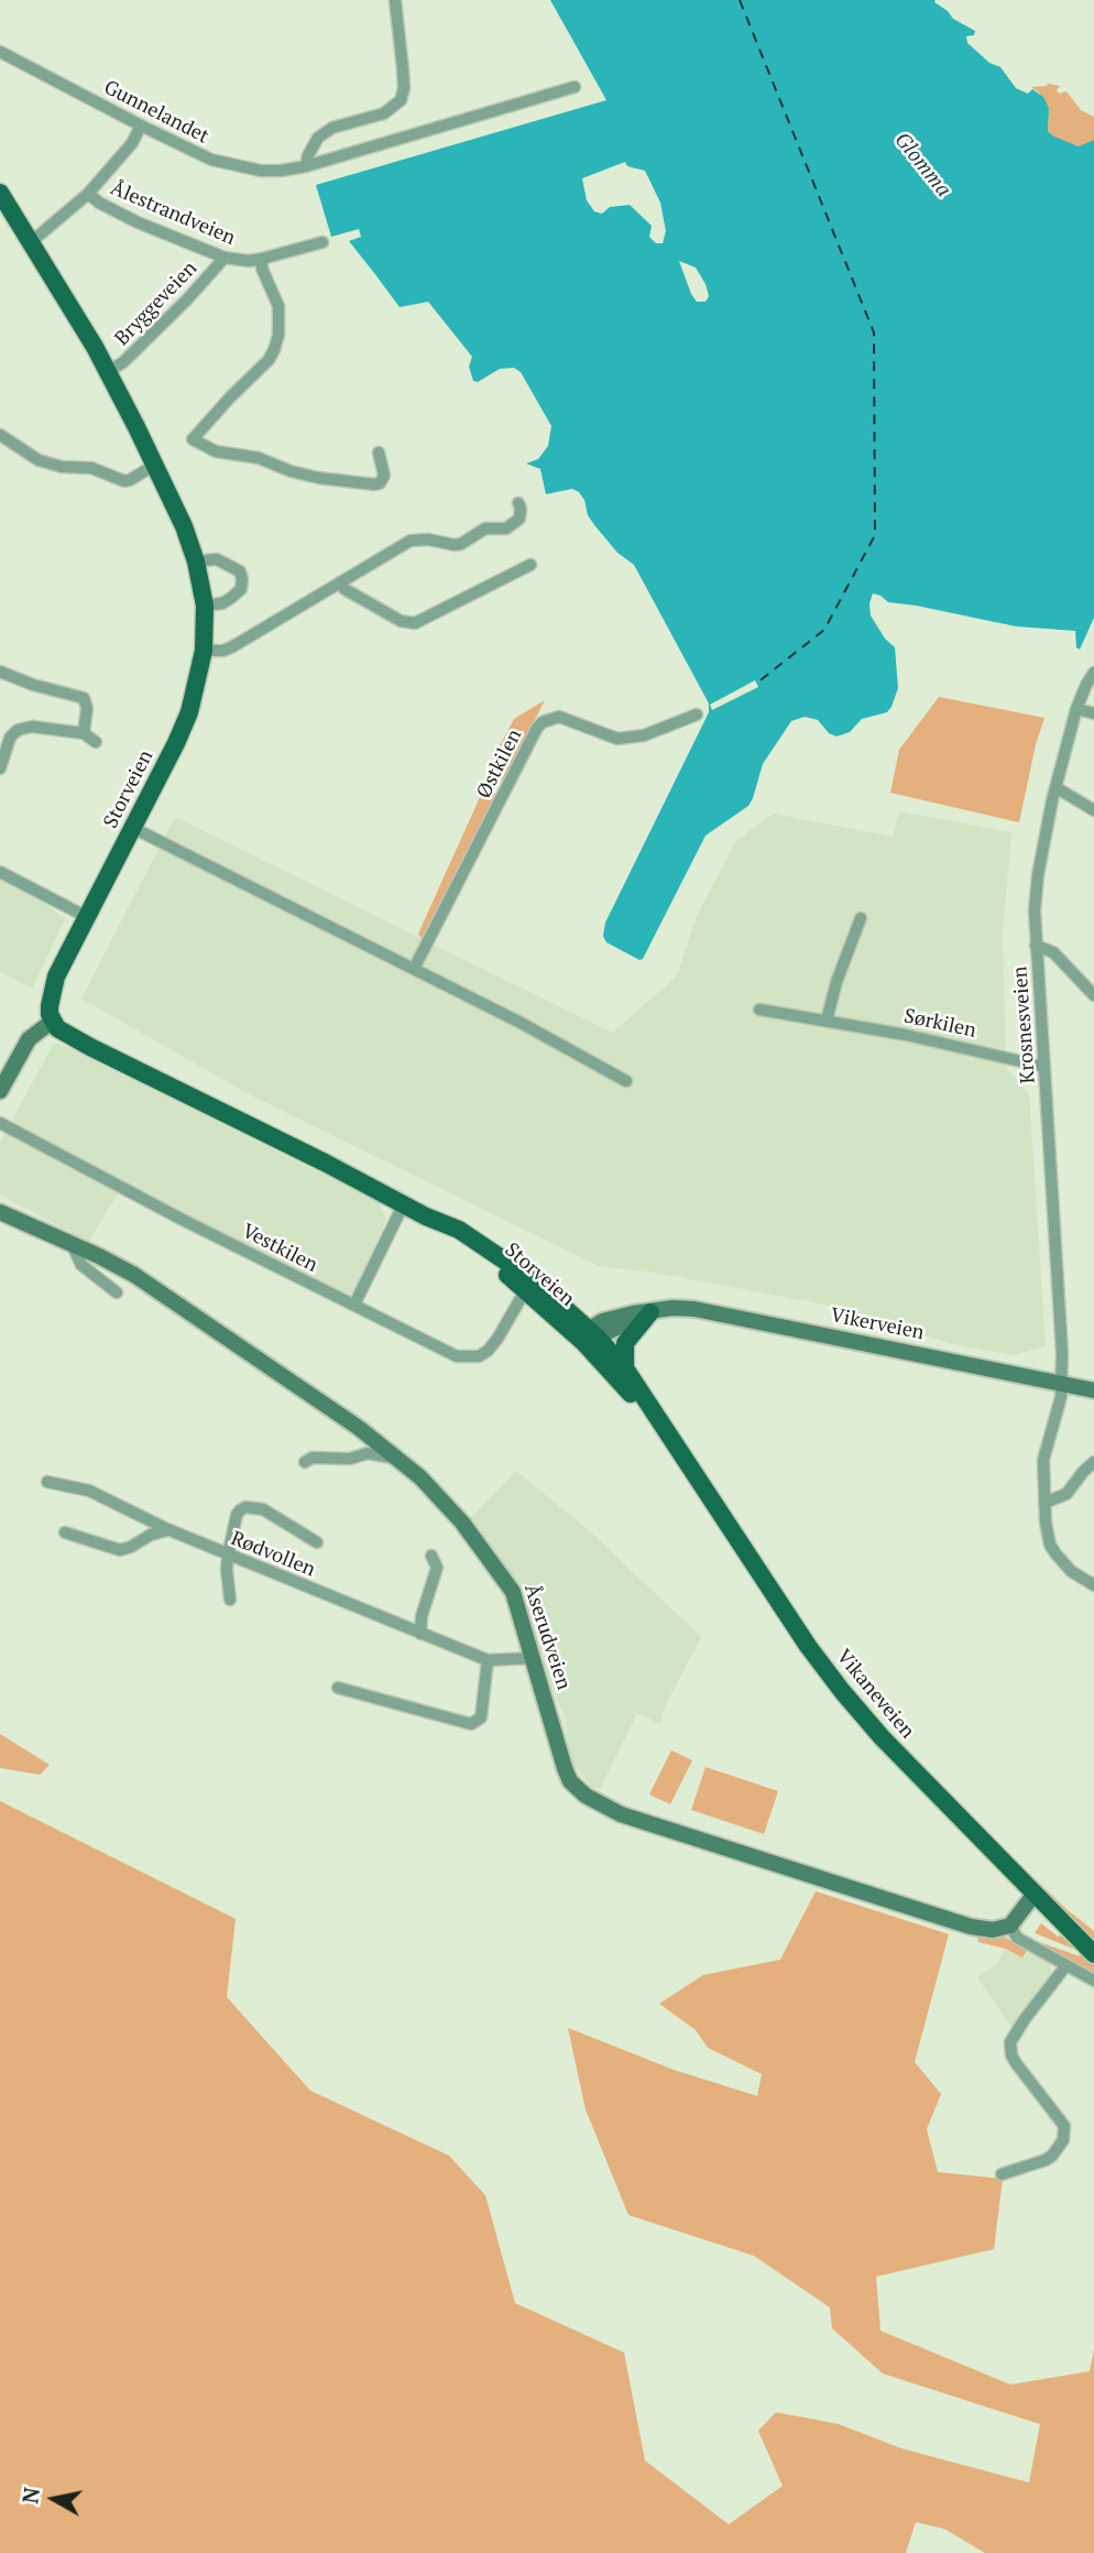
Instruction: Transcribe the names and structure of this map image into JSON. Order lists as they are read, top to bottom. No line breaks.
{"streets":{"main road":["Storveien","Vikaneveien"],"street":["Gunnelandet","Ålestrandveien","Bryggeveien","Østkilen","Sørkilen","Krosnesveien","Vestkilen","Vikerveien","Rødvollen","Åserudveien"]},"crossings":[["Gunnelandet","Ålestrandveien"],["Ålestrandveien","Bryggeveien"],["Ålestrandveien","Storveien"],["Bryggeveien","Storveien"],["Storveien","Vikerveien"],["Storveien","Vikaneveien"],["Sørkilen","Krosnesveien"],["Krosnesveien","Vikerveien"],["Vikerveien","Vikaneveien"],["Rødvollen","Åserudveien"]],"water":["Glomma"],"north":"left"}
